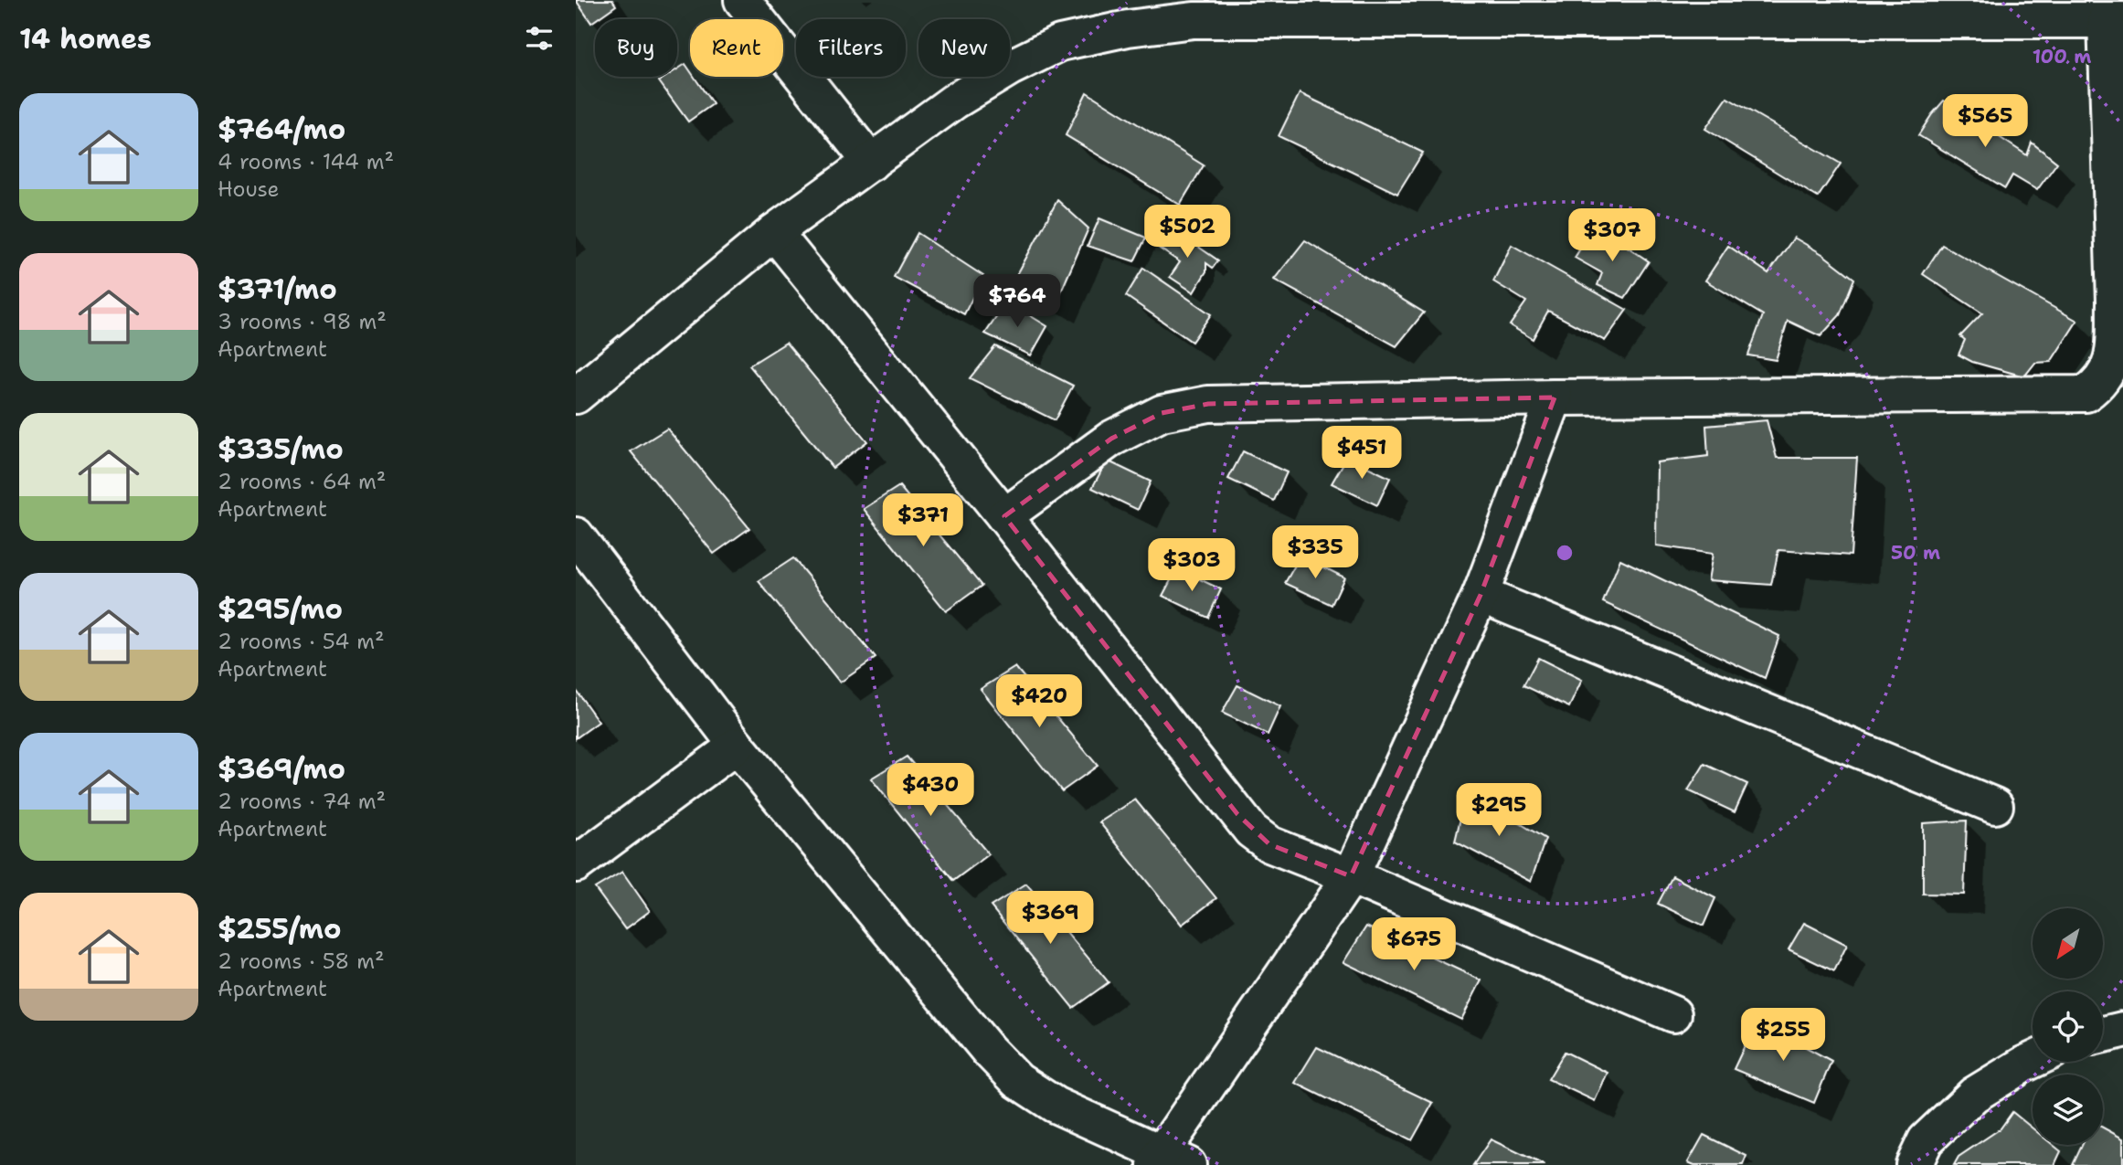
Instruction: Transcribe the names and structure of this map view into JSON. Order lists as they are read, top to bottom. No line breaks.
{"north":"bottom left","page":{"heading":"14 homes","chip":["Buy","Rent","Filters","New"],"list":[{"name":"$764/mo","note":"4 rooms · 144 m² · House"},{"name":"$371/mo","note":"3 rooms · 98 m² · Apartment"},{"name":"$335/mo","note":"2 rooms · 64 m² · Apartment"},{"name":"$295/mo","note":"2 rooms · 54 m² · Apartment"},{"name":"$369/mo","note":"2 rooms · 74 m² · Apartment"},{"name":"$255/mo","note":"2 rooms · 58 m² · Apartment"}],"price":["$565","$502","$307","$764","$451","$371","$335","$303","$420","$430","$295","$369","$675","$255"]},"rings":["100 m","50 m"]}
